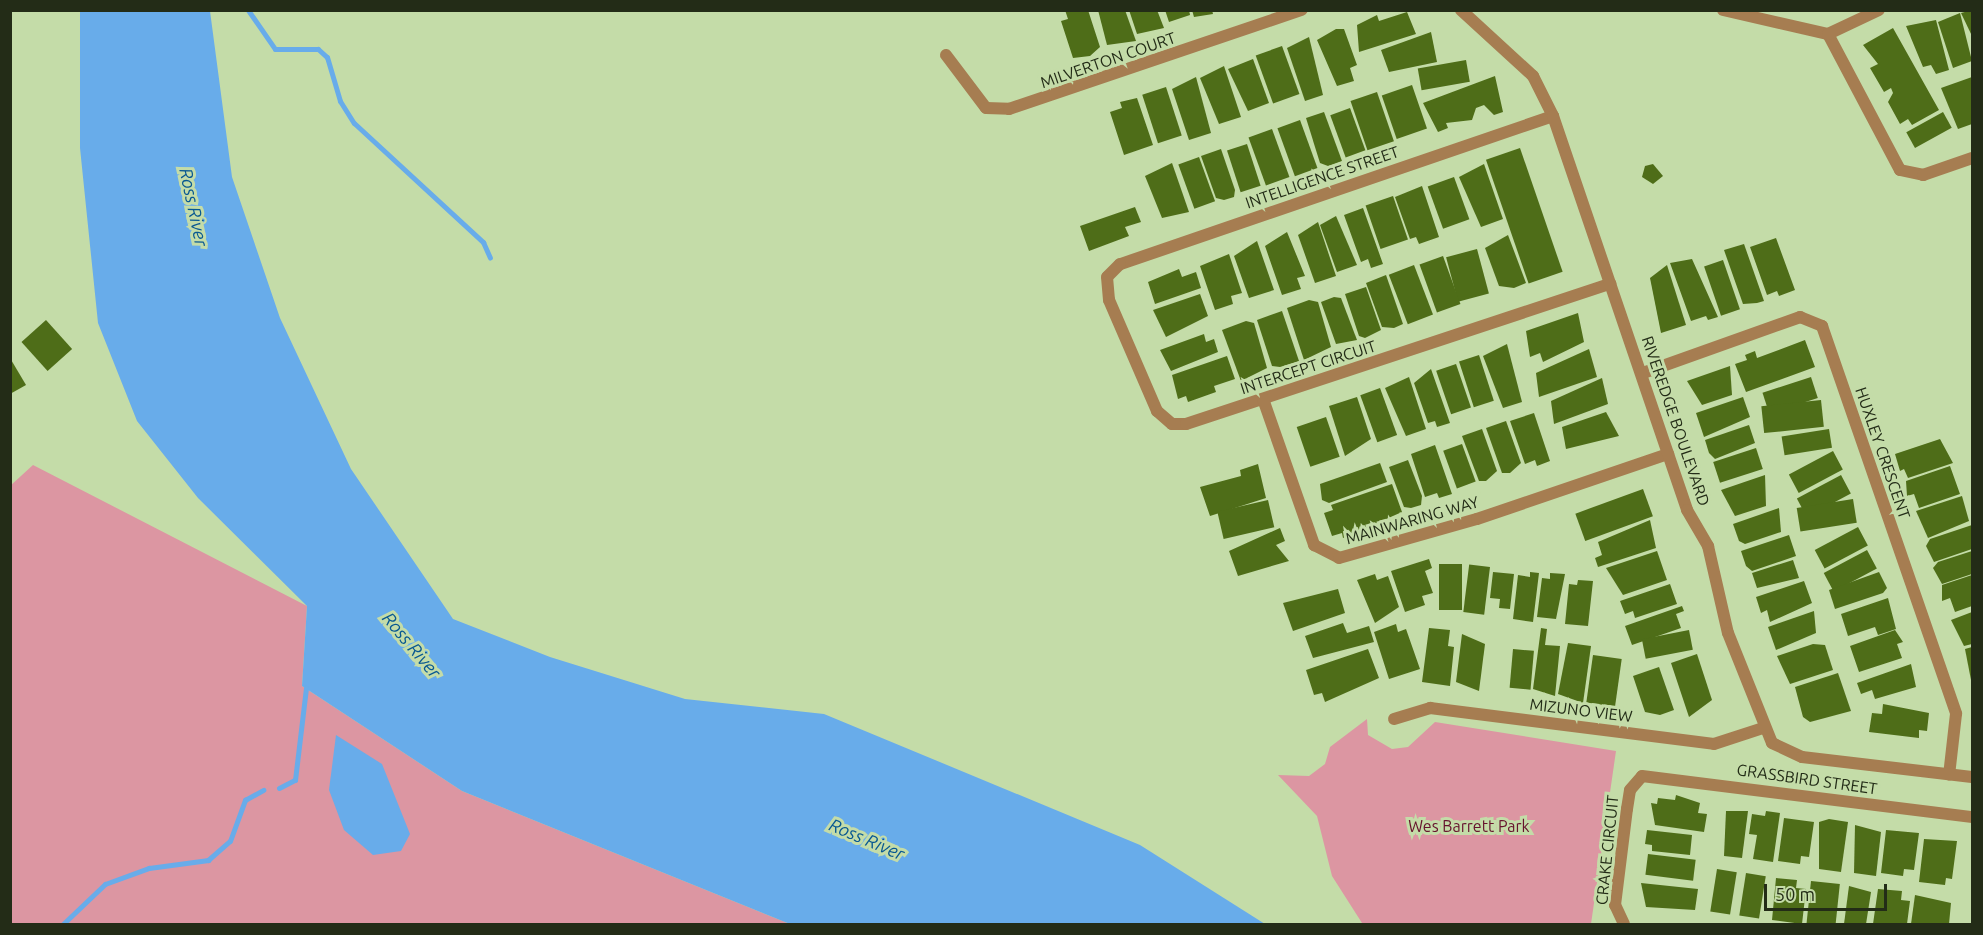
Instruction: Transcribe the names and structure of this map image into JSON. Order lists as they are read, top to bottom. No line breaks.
{"streets":{"street":["MILVERTON COURT","INTELLIGENCE STREET","INTERCEPT CIRCUIT","RIVEREDGE BOULEVARD","HUXLEY CRESCENT","MAINWARING WAY","MIZUNO VIEW","GRASSBIRD STREET","CRAKE CIRCUIT"]},"crossings":[["INTELLIGENCE STREET","INTERCEPT CIRCUIT"],["INTELLIGENCE STREET","RIVEREDGE BOULEVARD"],["INTERCEPT CIRCUIT","RIVEREDGE BOULEVARD"],["INTERCEPT CIRCUIT","MAINWARING WAY"],["RIVEREDGE BOULEVARD","HUXLEY CRESCENT"],["RIVEREDGE BOULEVARD","MAINWARING WAY"],["RIVEREDGE BOULEVARD","MIZUNO VIEW"],["GRASSBIRD STREET","CRAKE CIRCUIT"]],"water":["Ross River"],"parks":["Wes Barrett Park"],"scale_bar":"50 m"}
